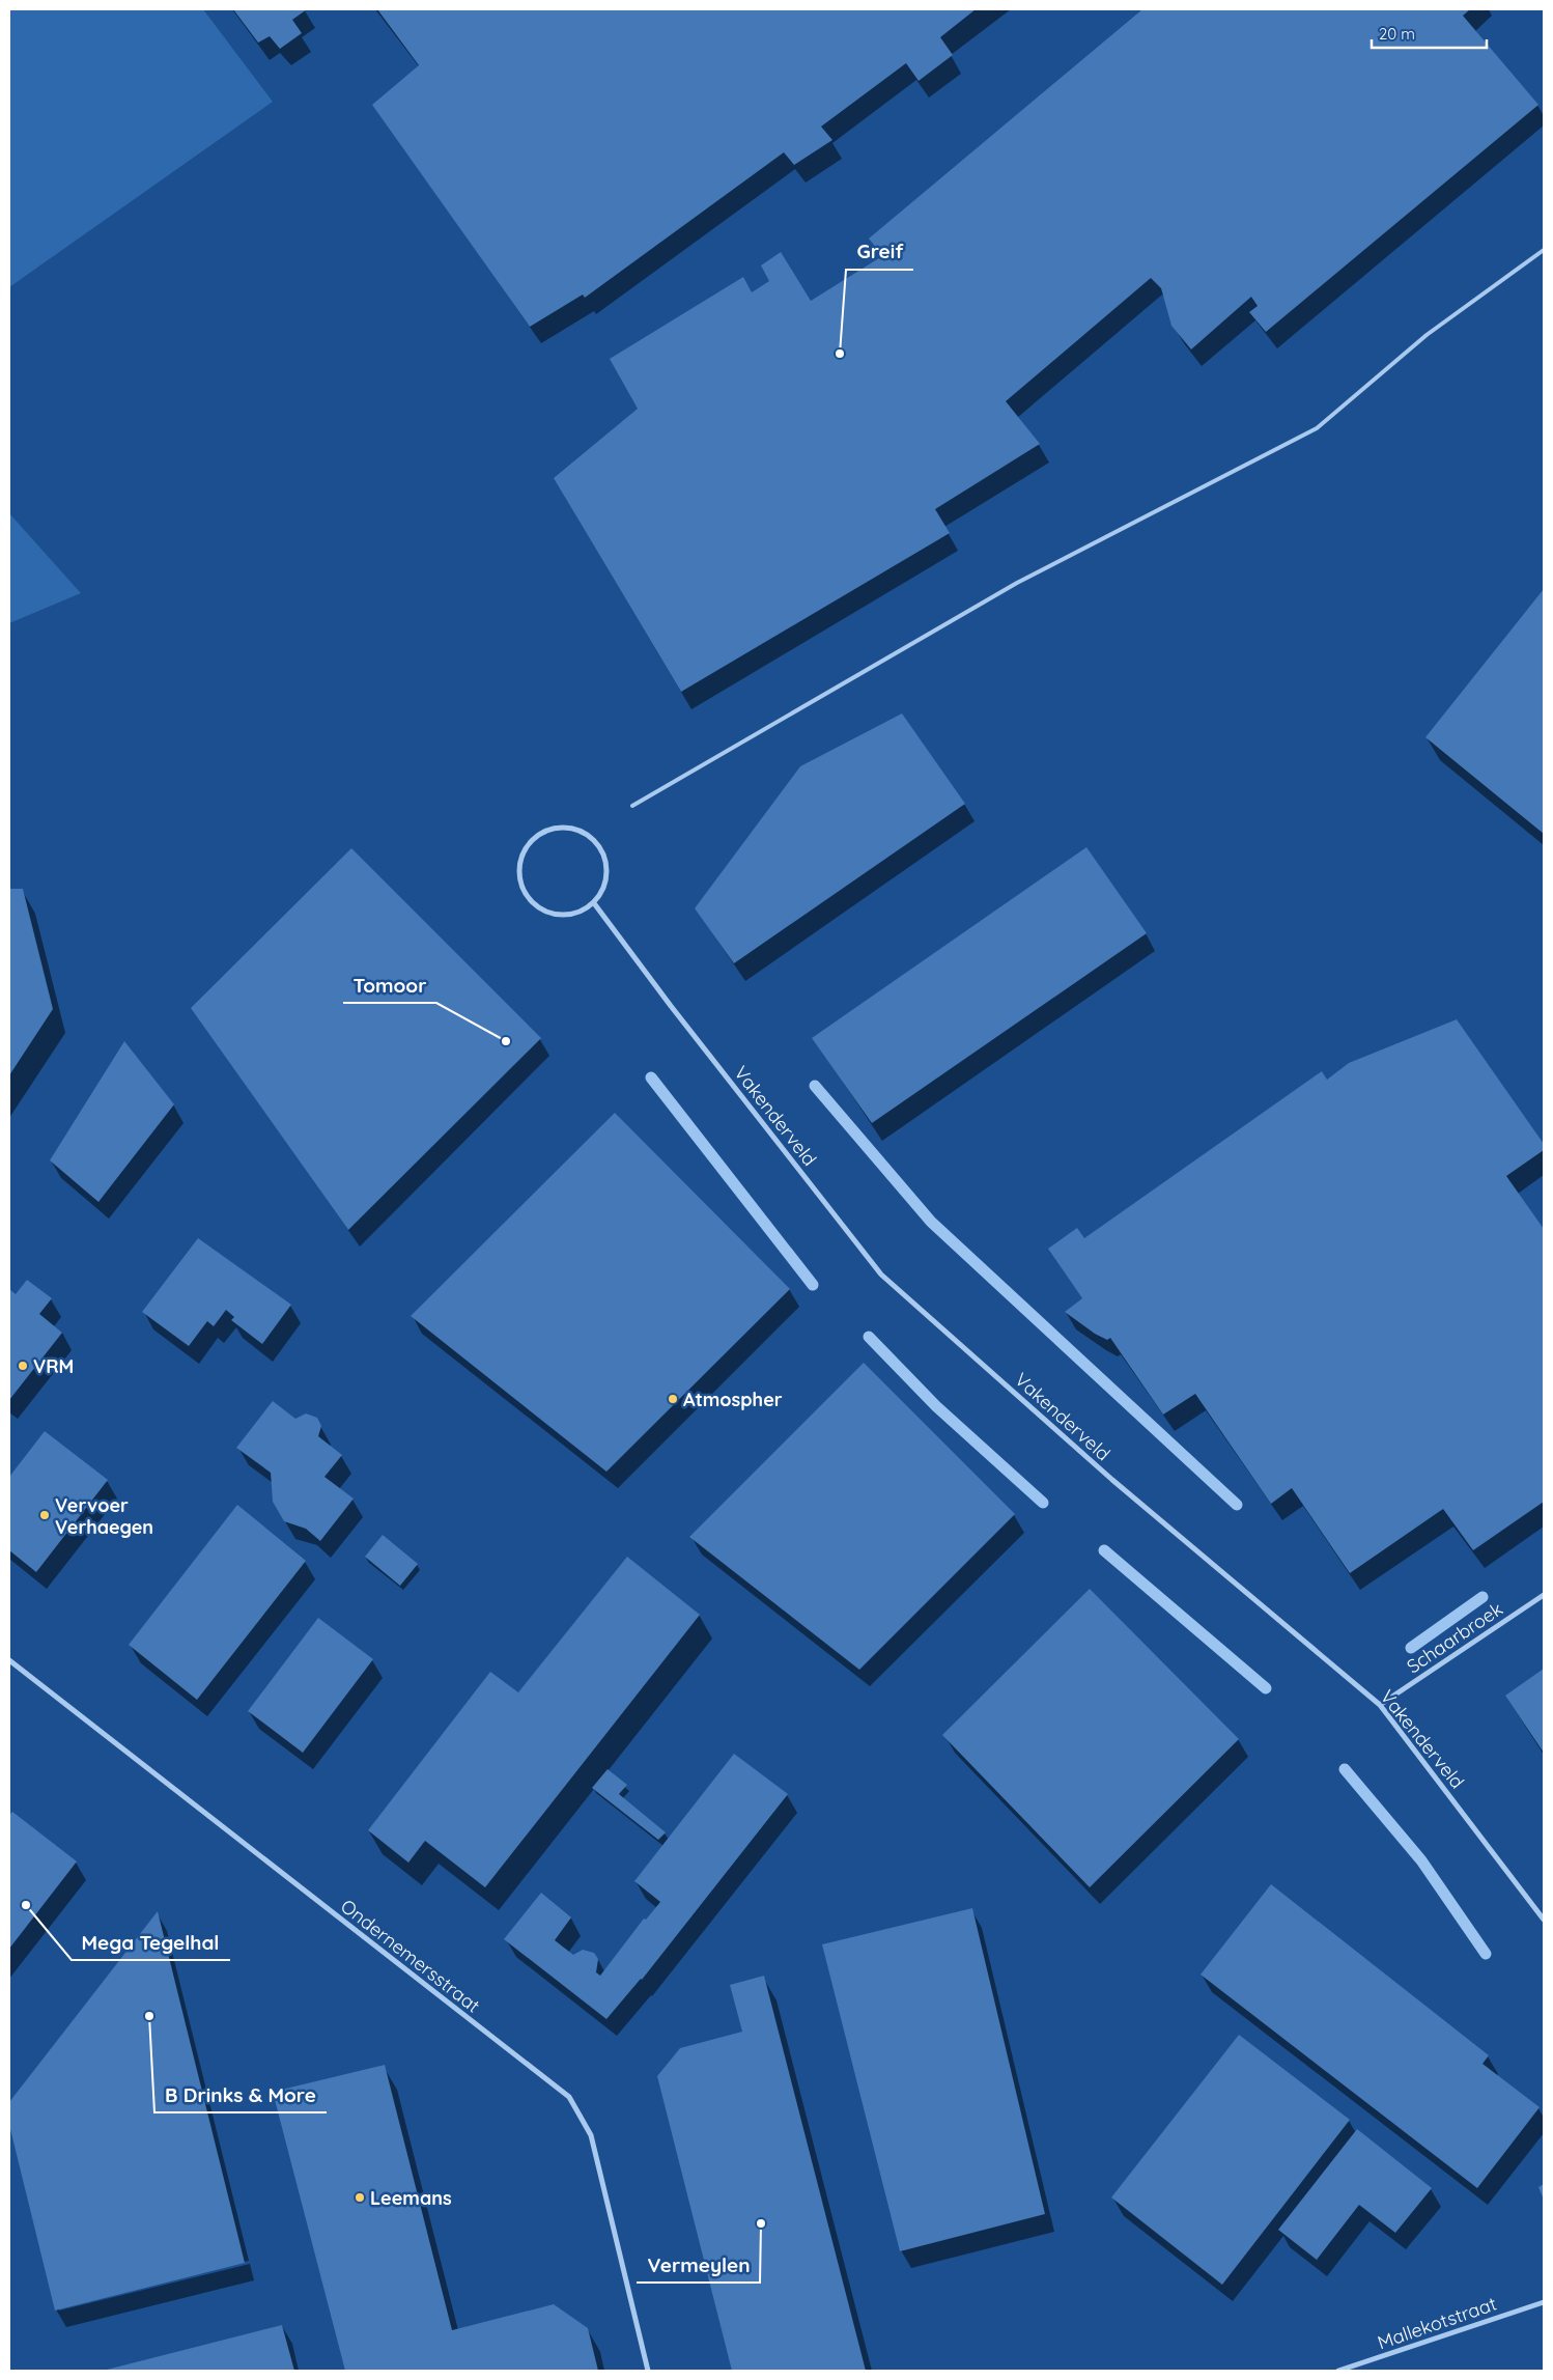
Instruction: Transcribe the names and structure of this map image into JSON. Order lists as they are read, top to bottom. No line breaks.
{"streets":{"street":["Vakenderveld","Schaarbroek","Ondernemersstraat","Mallekotstraat"]},"crossings":[["Vakenderveld","Schaarbroek"]],"places":["Greif","Tomoor","VRM","Atmospher","Vervoer Verhaegen","Mega Tegelhal","B Drinks & More","Leemans","Vermeylen"],"scale_bar":"20 m"}
